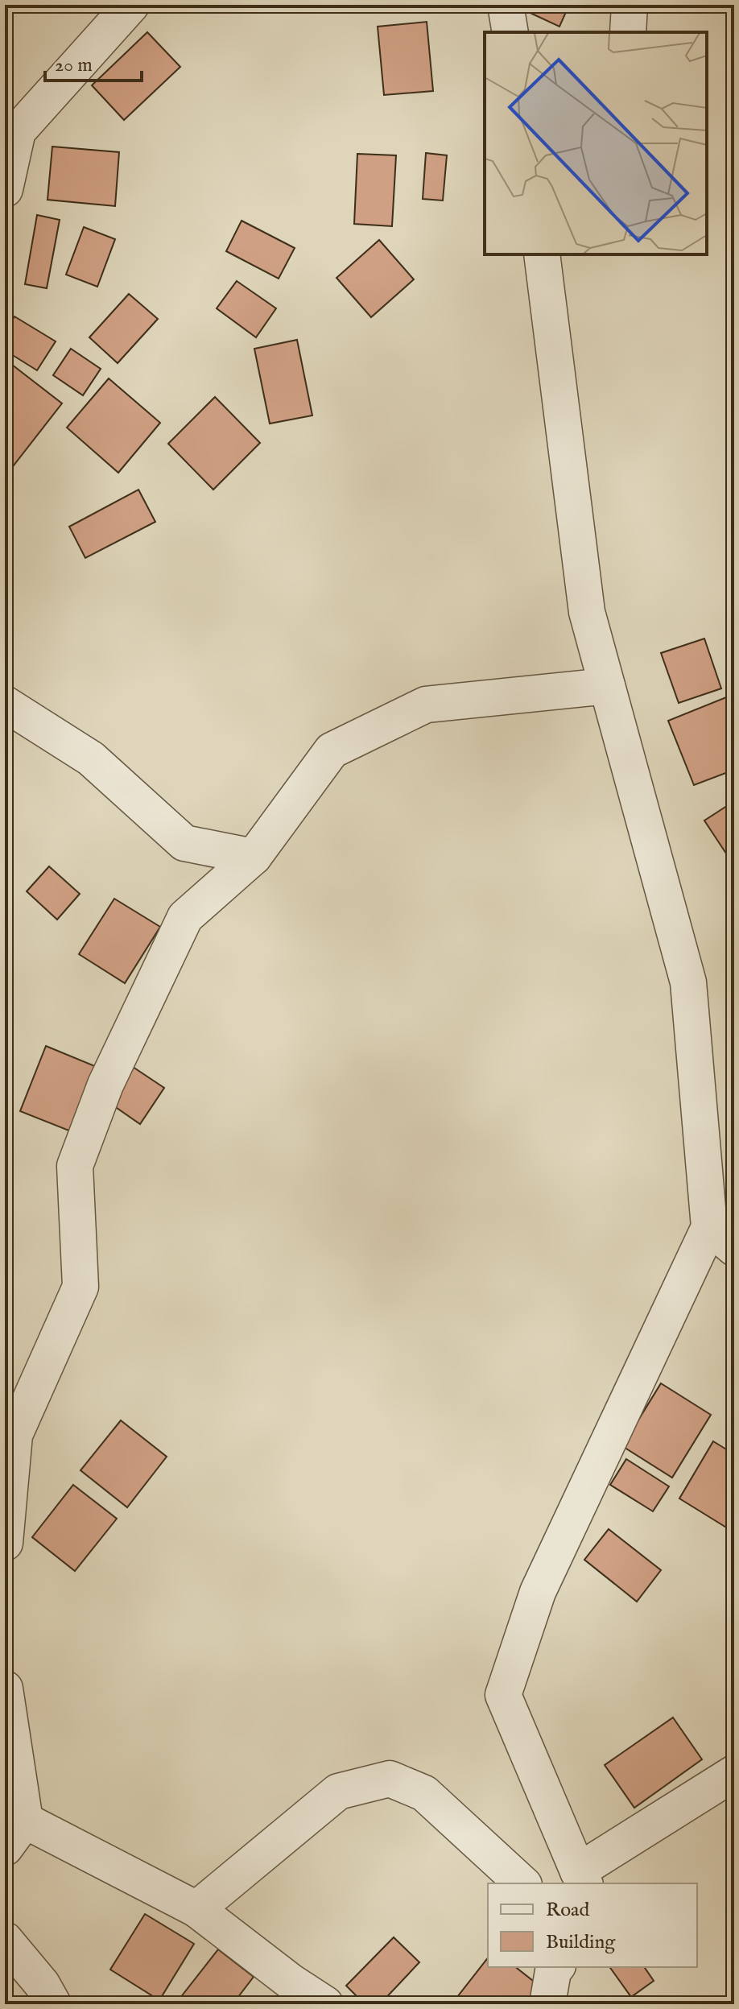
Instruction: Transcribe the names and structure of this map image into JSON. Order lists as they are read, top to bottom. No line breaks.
{"legend":["Road","Building"],"scale_bar":"20 m"}
